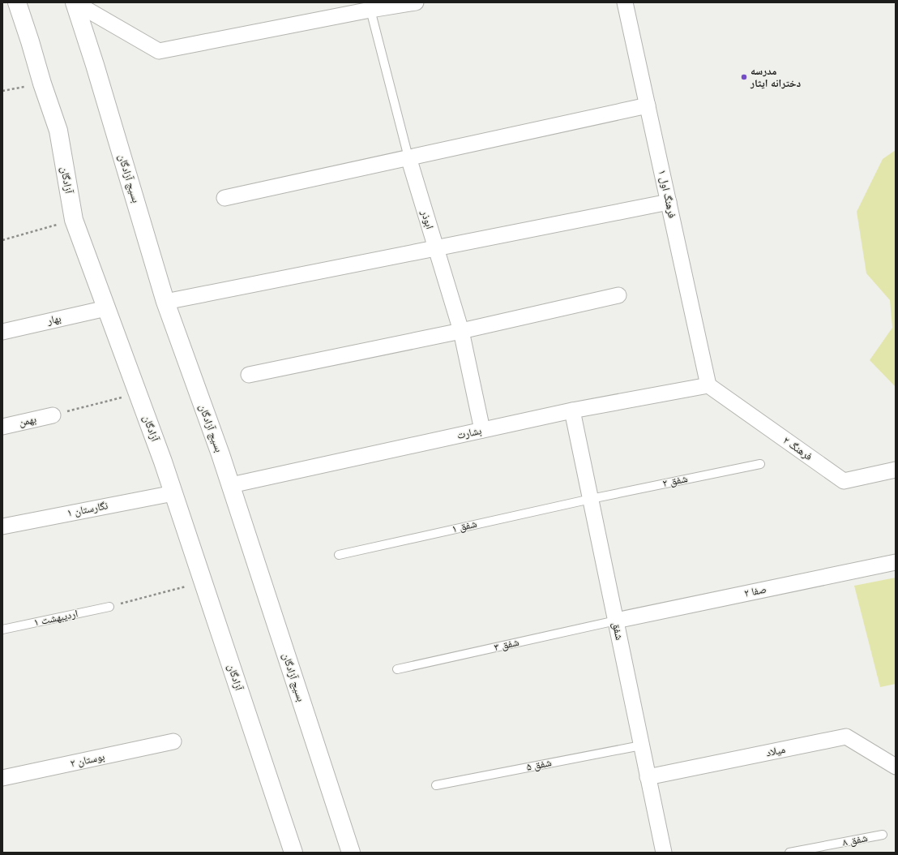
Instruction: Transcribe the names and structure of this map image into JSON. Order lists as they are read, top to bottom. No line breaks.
{"streets":{"street":["بسیج آزادگان","آزادگان","فرهنگ اول ۱","ابوذر","بهار","بهمن","بشارت","فرهنگ ۲","نگارستان ۱","صفا ۲","شفق","میلاد","بوستان ۲"],"lane":["شفق ۲","شفق ۱","اردیبهشت ۱","شفق ۳","شفق ۵","شفق ۸"]},"crossings":[["بسیج آزادگان","بشارت"],["آزادگان","بهار"],["آزادگان","نگارستان ۱"],["فرهنگ اول ۱","بشارت"],["فرهنگ اول ۱","فرهنگ ۲"],["ابوذر","بشارت"],["بشارت","فرهنگ ۲"],["بشارت","شفق"],["شفق ۲","شفق ۱"],["شفق ۲","شفق"],["شفق ۱","شفق"],["صفا ۲","شفق"],["صفا ۲","شفق ۳"],["شفق","شفق ۳"],["شفق","میلاد"],["شفق","شفق ۵"]],"places":["مدرسه دخترانه ایثار"]}
